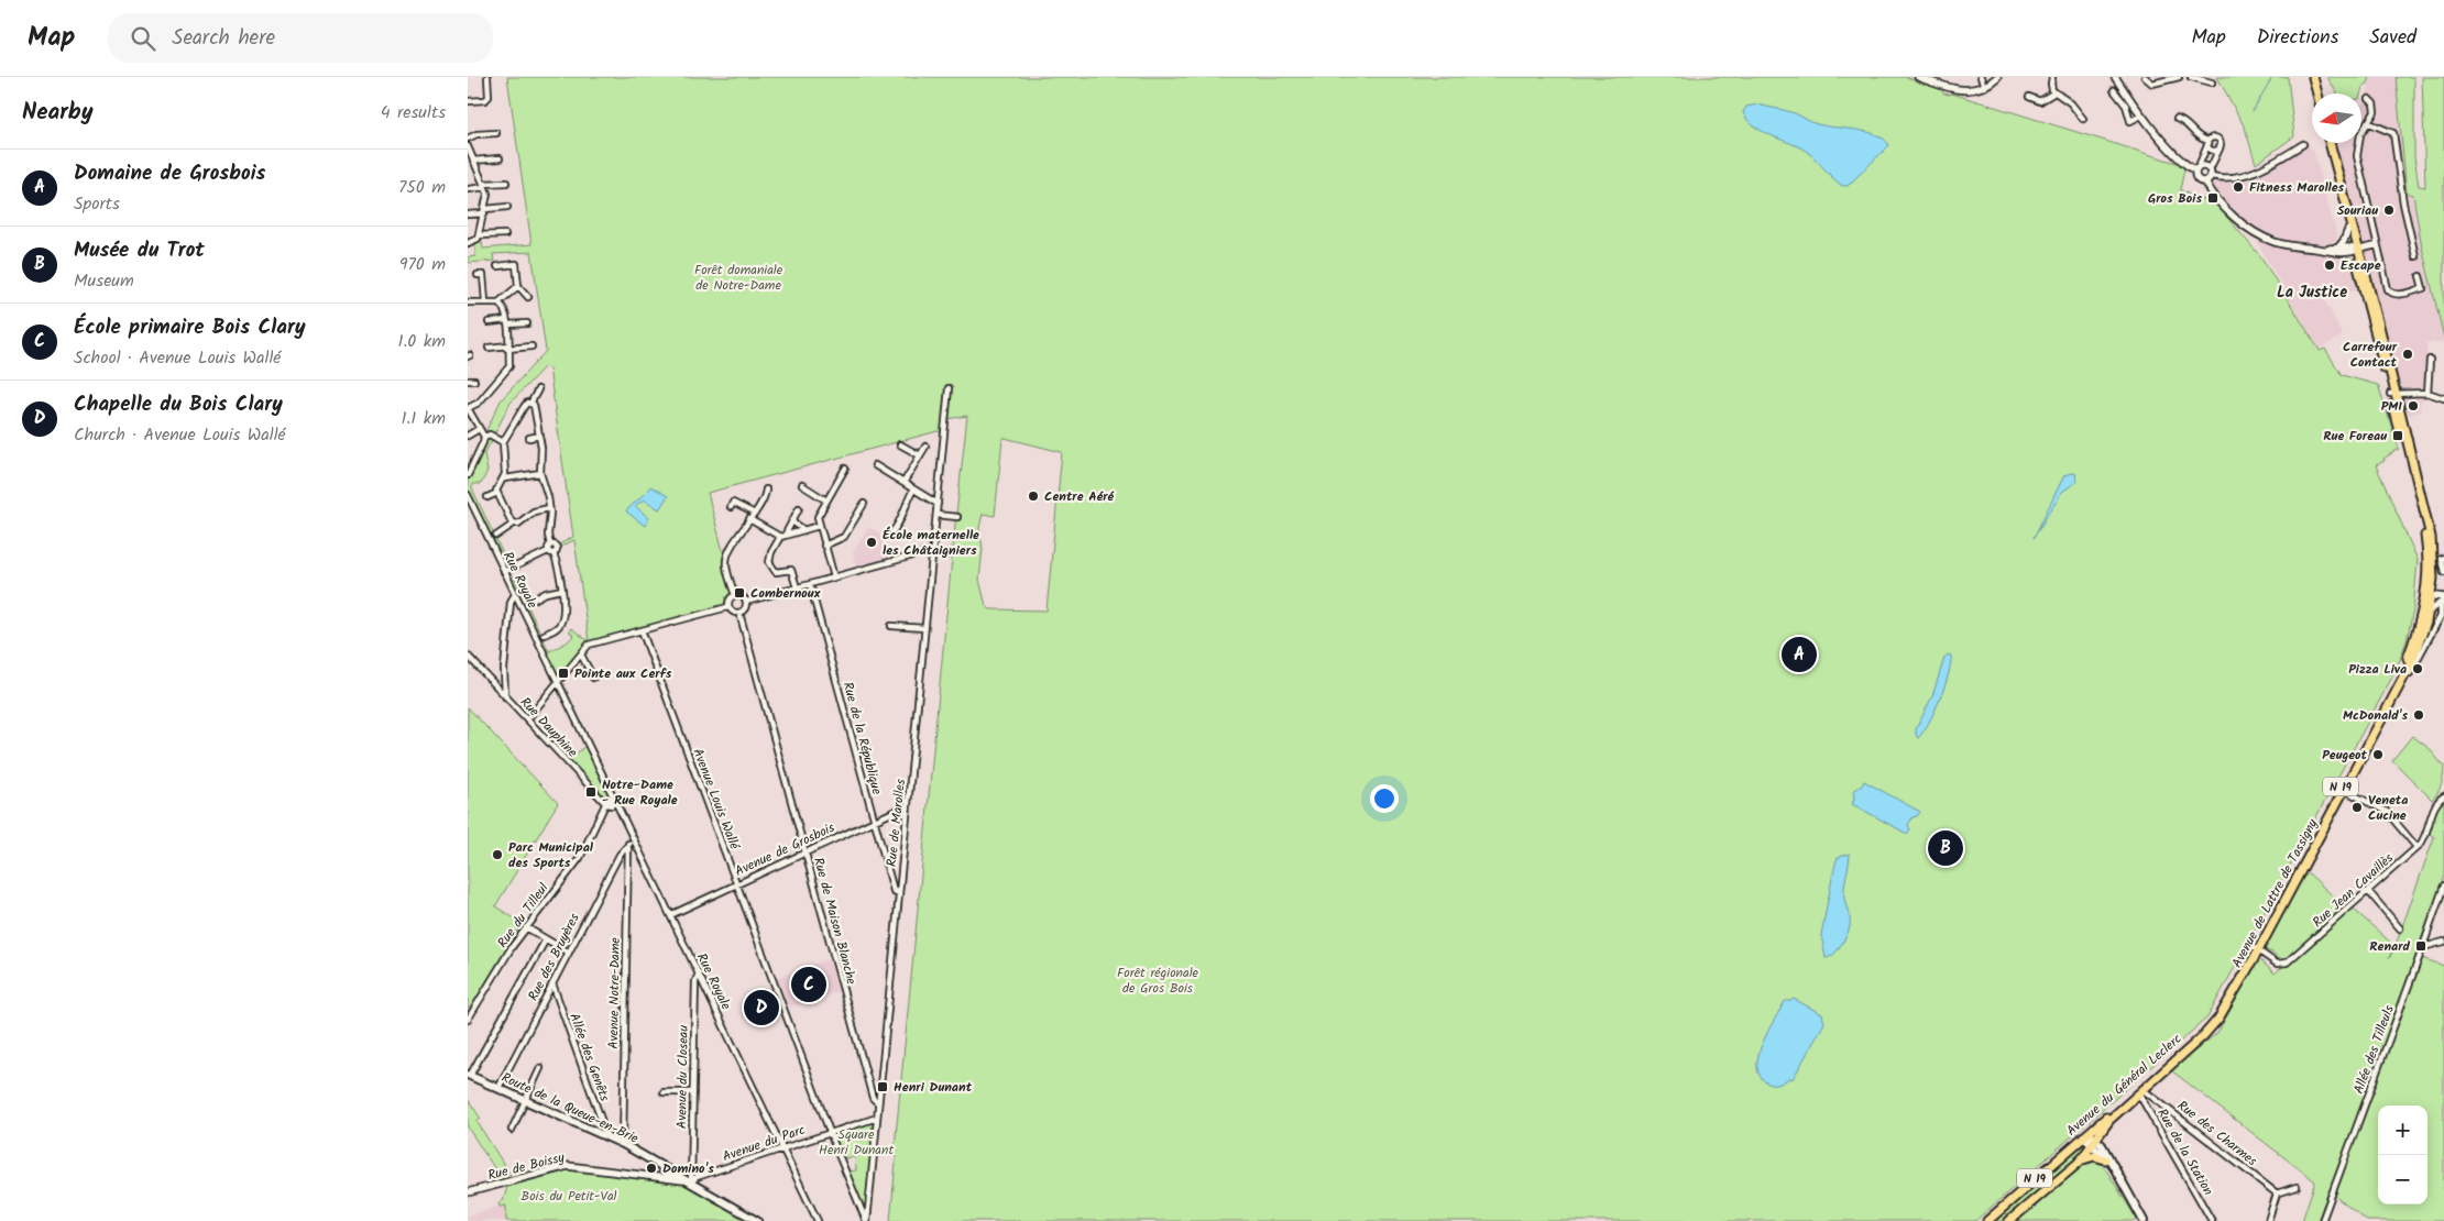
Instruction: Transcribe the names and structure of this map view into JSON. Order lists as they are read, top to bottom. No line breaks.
{"streets":{"main road":["N 19","Avenue de Lattre de Tassigny","Avenue du Général Leclerc","Route de la Queue-en-Brie"],"street":["Rue Royale","Rue Dauphine","Rue de la République","Avenue Louis Wallé","Rue de Marolles","Avenue de Grosbois","Rue Jean Cavaillès","Rue du Tilleul","Rue de Maison Blanche","Rue des Bruyères","Avenue Notre-Dame","Allée des Tilleuls","Allée des Genêts","Avenue du Closeau","Rue des Charmes","Avenue du Parc","Rue de la Station","Rue de Boissy"]},"crossings":[["Rue Royale","Rue Dauphine"],["Rue Royale","Avenue de Grosbois"],["Rue Royale","Rue du Tilleul"],["Rue Royale","Rue des Bruyères"],["Rue Royale","Avenue Notre-Dame"],["Rue Royale","Avenue du Closeau"],["Rue Royale","Avenue du Parc"],["Rue Dauphine","Rue du Tilleul"],["Rue de la République","Rue de Marolles"],["Rue de la République","Avenue de Grosbois"],["N 19","Rue Jean Cavaillès"],["N 19","Avenue de Lattre de Tassigny"],["N 19","Avenue du Général Leclerc"],["Avenue Louis Wallé","Rue de Marolles"],["Avenue Louis Wallé","Avenue de Grosbois"],["Avenue Louis Wallé","Avenue du Parc"],["Rue de Marolles","Avenue de Grosbois"],["Rue de Marolles","Rue de Maison Blanche"],["Rue de Marolles","Avenue du Parc"],["Avenue de Grosbois","Rue de Maison Blanche"],["Rue Jean Cavaillès","Avenue de Lattre de Tassigny"],["Rue Jean Cavaillès","Avenue du Général Leclerc"],["Avenue de Lattre de Tassigny","Avenue du Général Leclerc"],["Avenue de Lattre de Tassigny","Rue des Charmes"],["Avenue de Lattre de Tassigny","Rue de la Station"],["Rue des Bruyères","Avenue Notre-Dame"],["Rue des Bruyères","Allée des Genêts"],["Rue des Bruyères","Route de la Queue-en-Brie"],["Avenue Notre-Dame","Route de la Queue-en-Brie"],["Allée des Genêts","Route de la Queue-en-Brie"],["Avenue du Closeau","Route de la Queue-en-Brie"],["Avenue du Closeau","Avenue du Parc"],["Route de la Queue-en-Brie","Avenue du Parc"],["Route de la Queue-en-Brie","Rue de Boissy"],["Rue des Charmes","Rue de la Station"]],"districts":["La Justice"],"parks":["Forêt domaniale de Notre-Dame","Forêt régionale de Gros Bois","Square Henri Dunant","Bois du Petit-Val"],"places":{"other":["Fitness Marolles","Souriau","Escape","Carrefour Contact","PMI","Centre Aéré","École maternelle les Châtaigniers","Pizza Liva","McDonald's","Peugeot","Veneta Cucine","Parc Municipal des Sports","Domino's"],"transit":["Gros Bois","Rue Foreau","Combernoux","Pointe aux Cerfs","Notre-Dame - Rue Royale","Renard","Henri Dunant"]},"north":"left","page":{"header":"Map","search":"Search here","nav":["Map","Directions","Saved"],"heading":["Nearby","4 results"],"list":[{"mark":"A","name":"Domaine de Grosbois","note":"Sports","value":"750 m"},{"mark":"B","name":"Musée du Trot","note":"Museum","value":"970 m"},{"mark":"C","name":"École primaire Bois Clary","note":"School · Avenue Louis Wallé","value":"1.0 km"},{"mark":"D","name":"Chapelle du Bois Clary","note":"Church · Avenue Louis Wallé","value":"1.1 km"}],"pins":["A","B","C","D"],"map_buttons":["+","−"]}}
